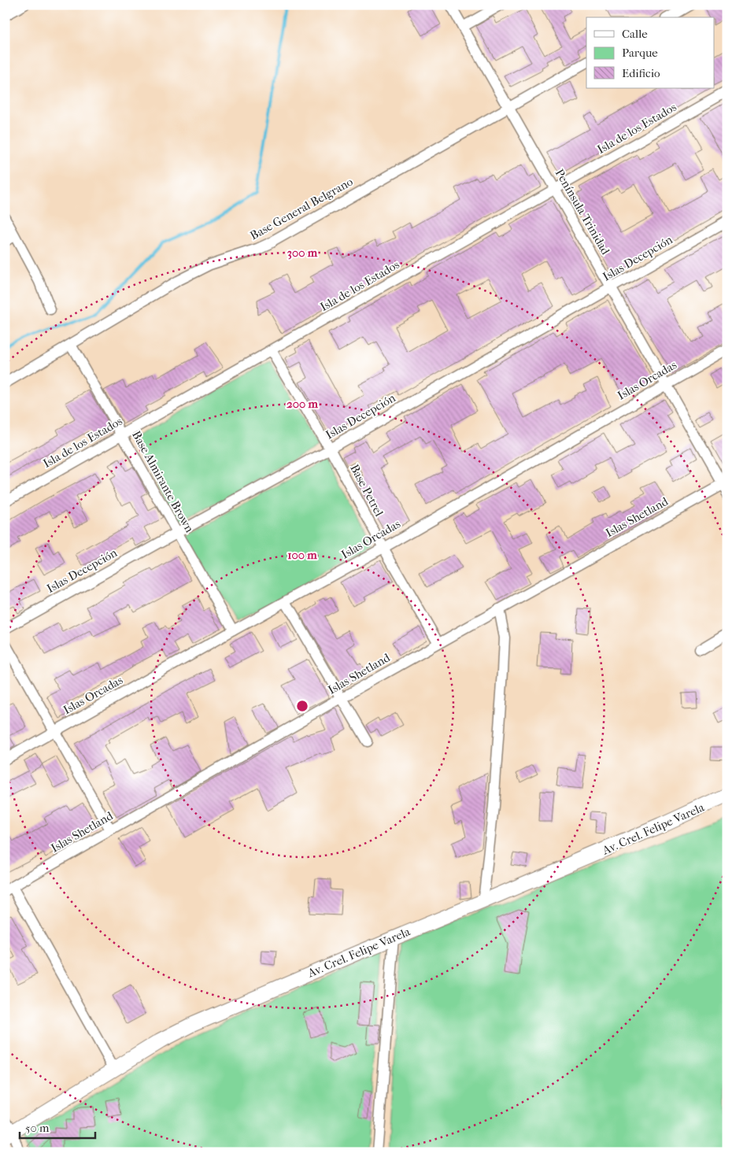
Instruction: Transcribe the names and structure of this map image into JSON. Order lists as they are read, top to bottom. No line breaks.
{"streets":{"main road":["Av. Crel. Felipe Varela"],"street":["Isla de los Estados","Base General Belgrano","Península Trinidad","Islas Decepción","Islas Orcadas","Base Almirante Brown","Base Petrel","Islas Shetland"]},"crossings":[["Isla de los Estados","Península Trinidad"],["Isla de los Estados","Base Almirante Brown"],["Isla de los Estados","Base Petrel"],["Base General Belgrano","Península Trinidad"],["Base General Belgrano","Base Almirante Brown"],["Península Trinidad","Islas Decepción"],["Península Trinidad","Islas Orcadas"],["Península Trinidad","Islas Shetland"],["Islas Decepción","Base Almirante Brown"],["Islas Decepción","Base Petrel"],["Islas Orcadas","Base Almirante Brown"],["Islas Orcadas","Base Petrel"],["Base Petrel","Islas Shetland"]],"legend":["Calle","Parque","Edificio"],"scale_bar":"50 m","rings":["300 m","200 m","100 m"]}
